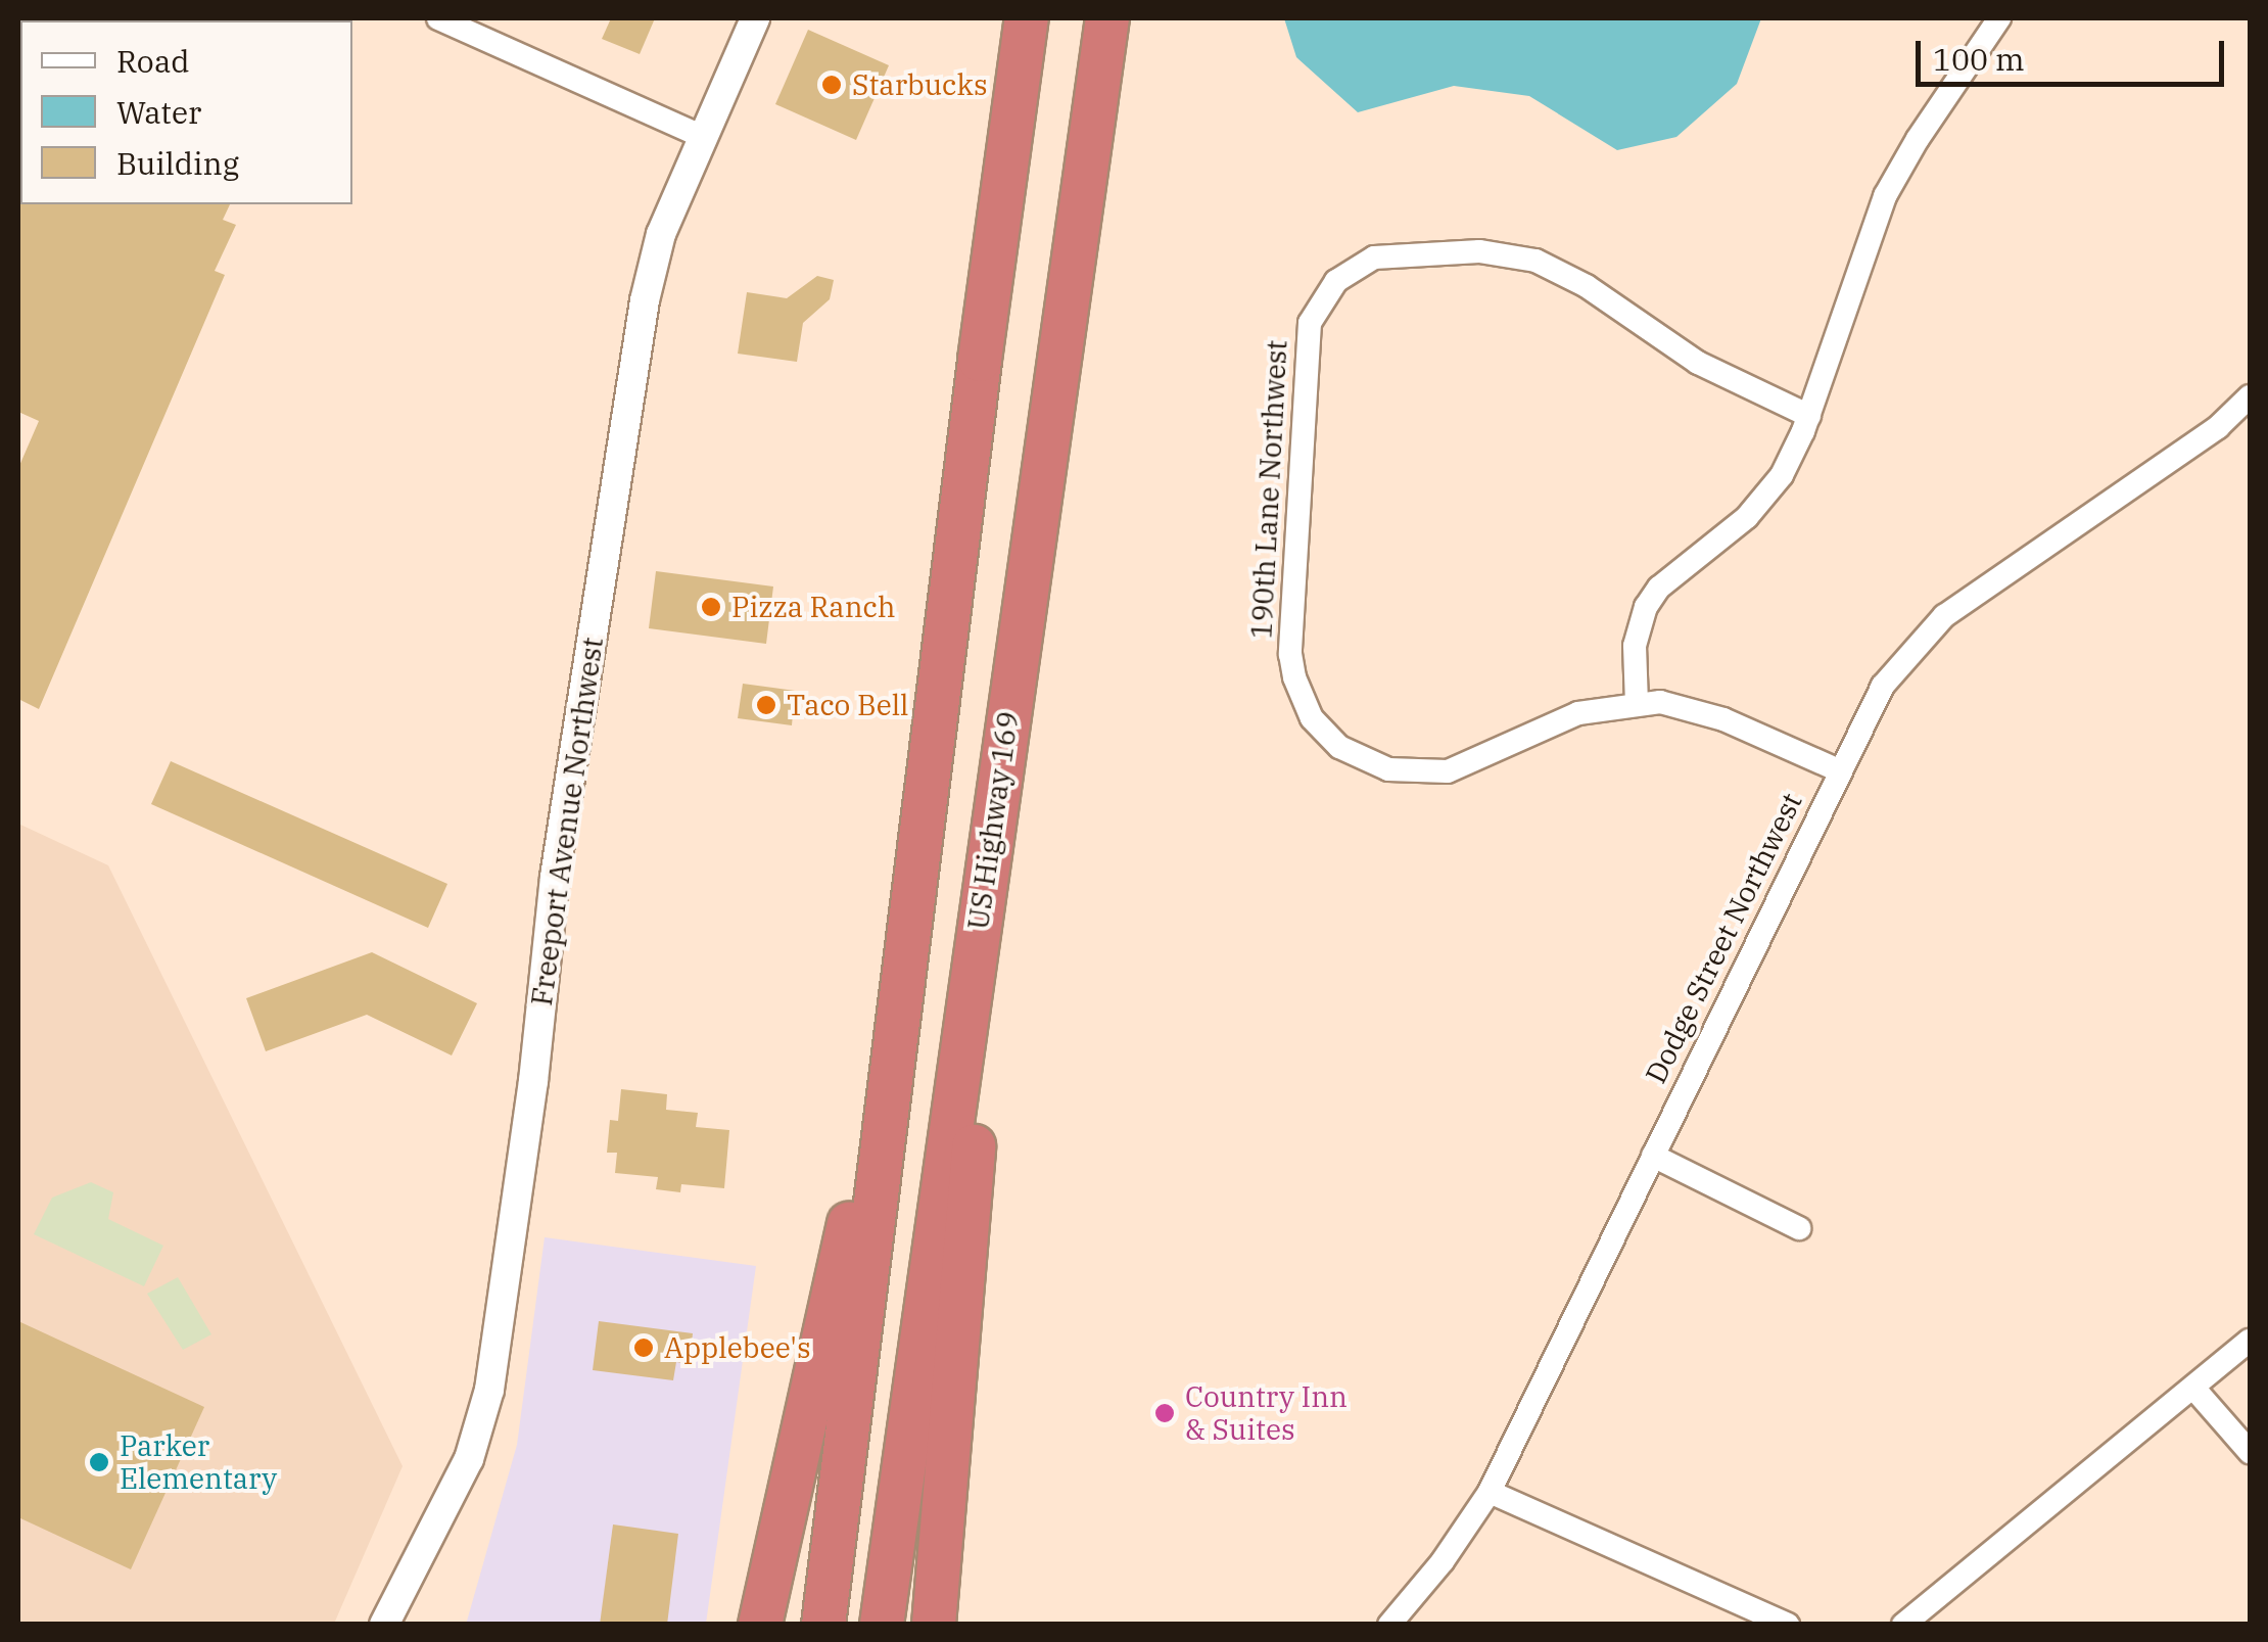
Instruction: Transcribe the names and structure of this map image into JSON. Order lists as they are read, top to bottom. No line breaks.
{"streets":{"highway":["US Highway 169"],"street":["190th Lane Northwest","Freeport Avenue Northwest","Dodge Street Northwest"]},"crossings":[["190th Lane Northwest","Dodge Street Northwest"]],"places":["Starbucks","Pizza Ranch","Taco Bell","Applebee's","Country Inn & Suites","Parker Elementary"],"legend":["Road","Water","Building"],"scale_bar":"100 m"}
